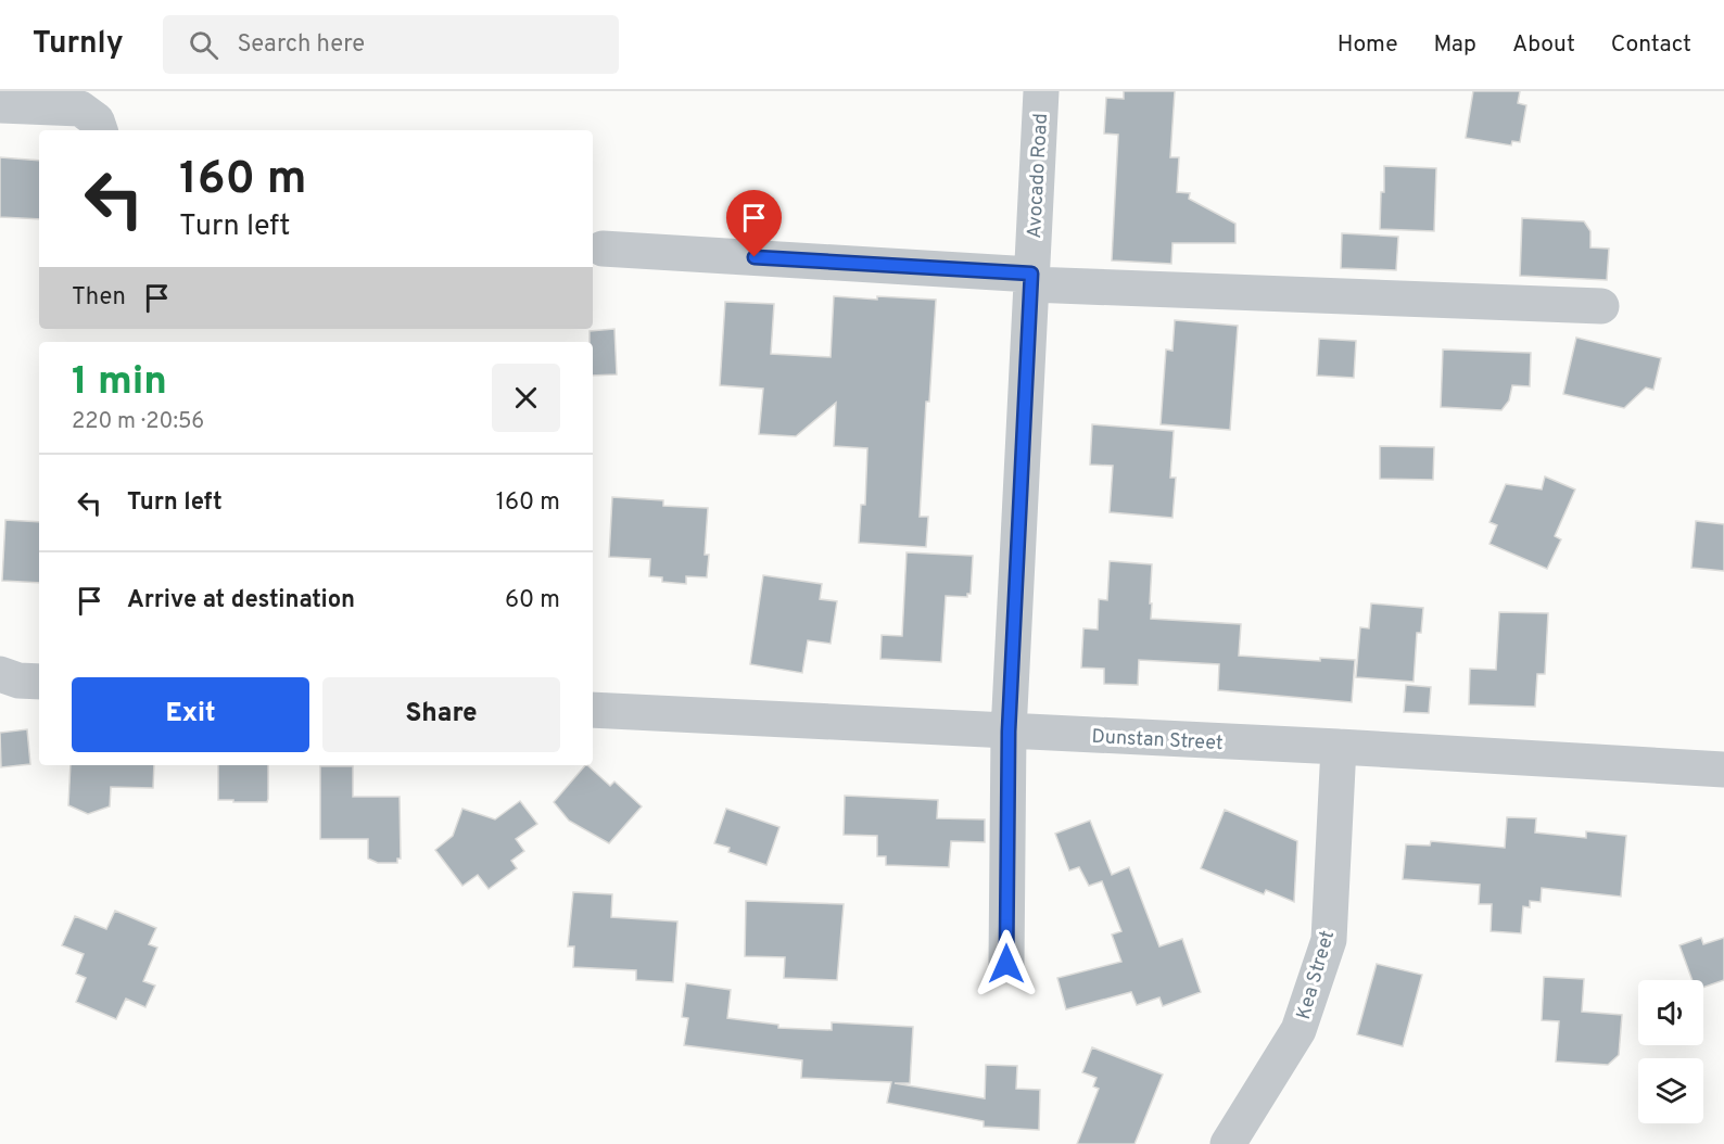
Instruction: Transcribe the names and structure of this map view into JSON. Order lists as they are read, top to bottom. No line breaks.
{"streets":{"street":["Avocado Road","Dunstan Street","Kea Street"]},"crossings":[["Avocado Road","Dunstan Street"],["Dunstan Street","Kea Street"]],"page":{"header":"Turnly","search":"Search here","nav":["Home","Map","About","Contact"],"turn":["160 m","Turn left"],"then":"Then","heading":["1 min","220 m · 20:56"],"list":[{"name":"Turn left","value":"160 m"},{"name":"Arrive at destination","value":"60 m"}],"buttons":["Exit","Share"]}}
